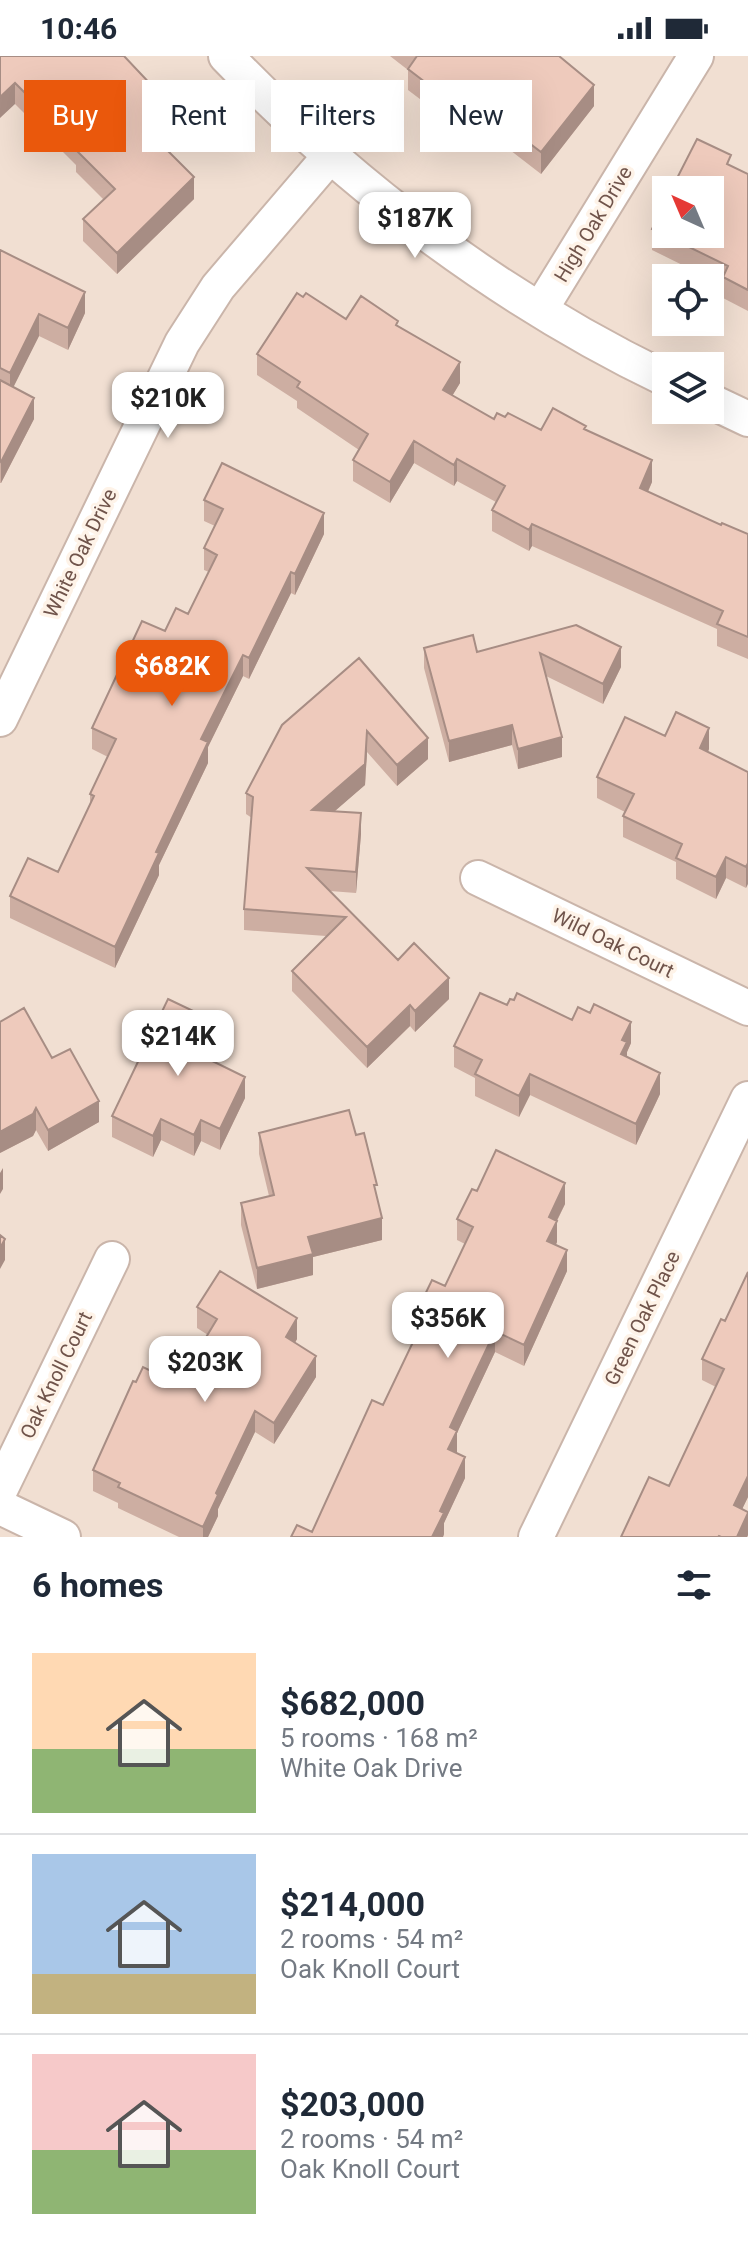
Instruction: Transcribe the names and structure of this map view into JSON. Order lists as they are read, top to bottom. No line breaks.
{"streets":{"street":["High Oak Drive","White Oak Drive","Wild Oak Court","Green Oak Place","Oak Knoll Court"]},"north":"top left","page":{"status":"10:46","chip":["Buy","Rent","Filters","New"],"price":["$187K","$210K","$682K","$214K","$356K","$203K"],"heading":"6 homes","list":[{"name":"$682,000","note":"5 rooms · 168 m² · White Oak Drive"},{"name":"$214,000","note":"2 rooms · 54 m² · Oak Knoll Court"},{"name":"$203,000","note":"2 rooms · 54 m² · Oak Knoll Court"}]}}
